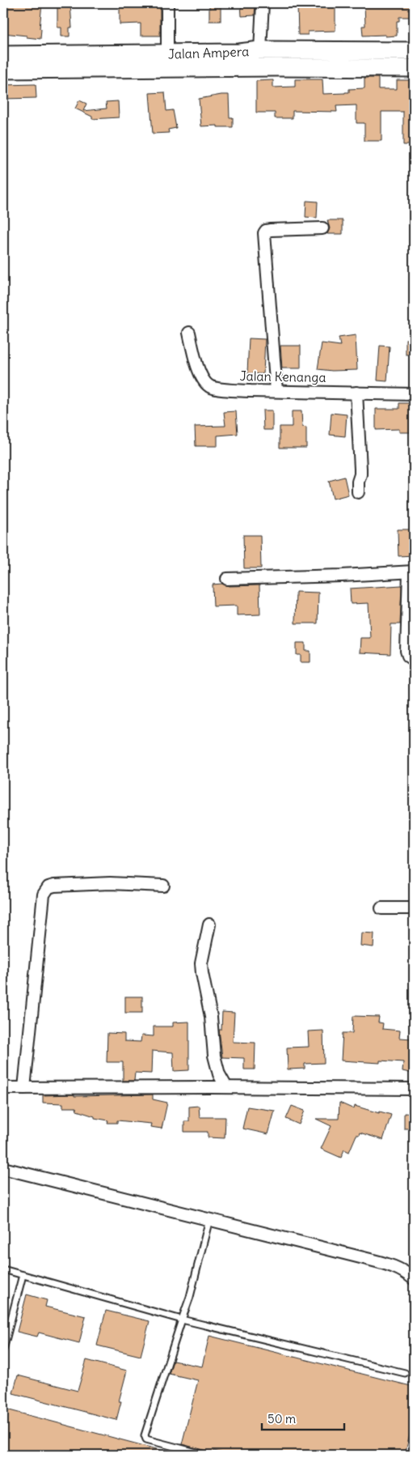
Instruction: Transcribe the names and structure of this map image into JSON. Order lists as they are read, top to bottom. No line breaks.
{"streets":{"main road":["Jalan Ampera"],"street":["Jalan Kenanga"]},"scale_bar":"50 m"}
